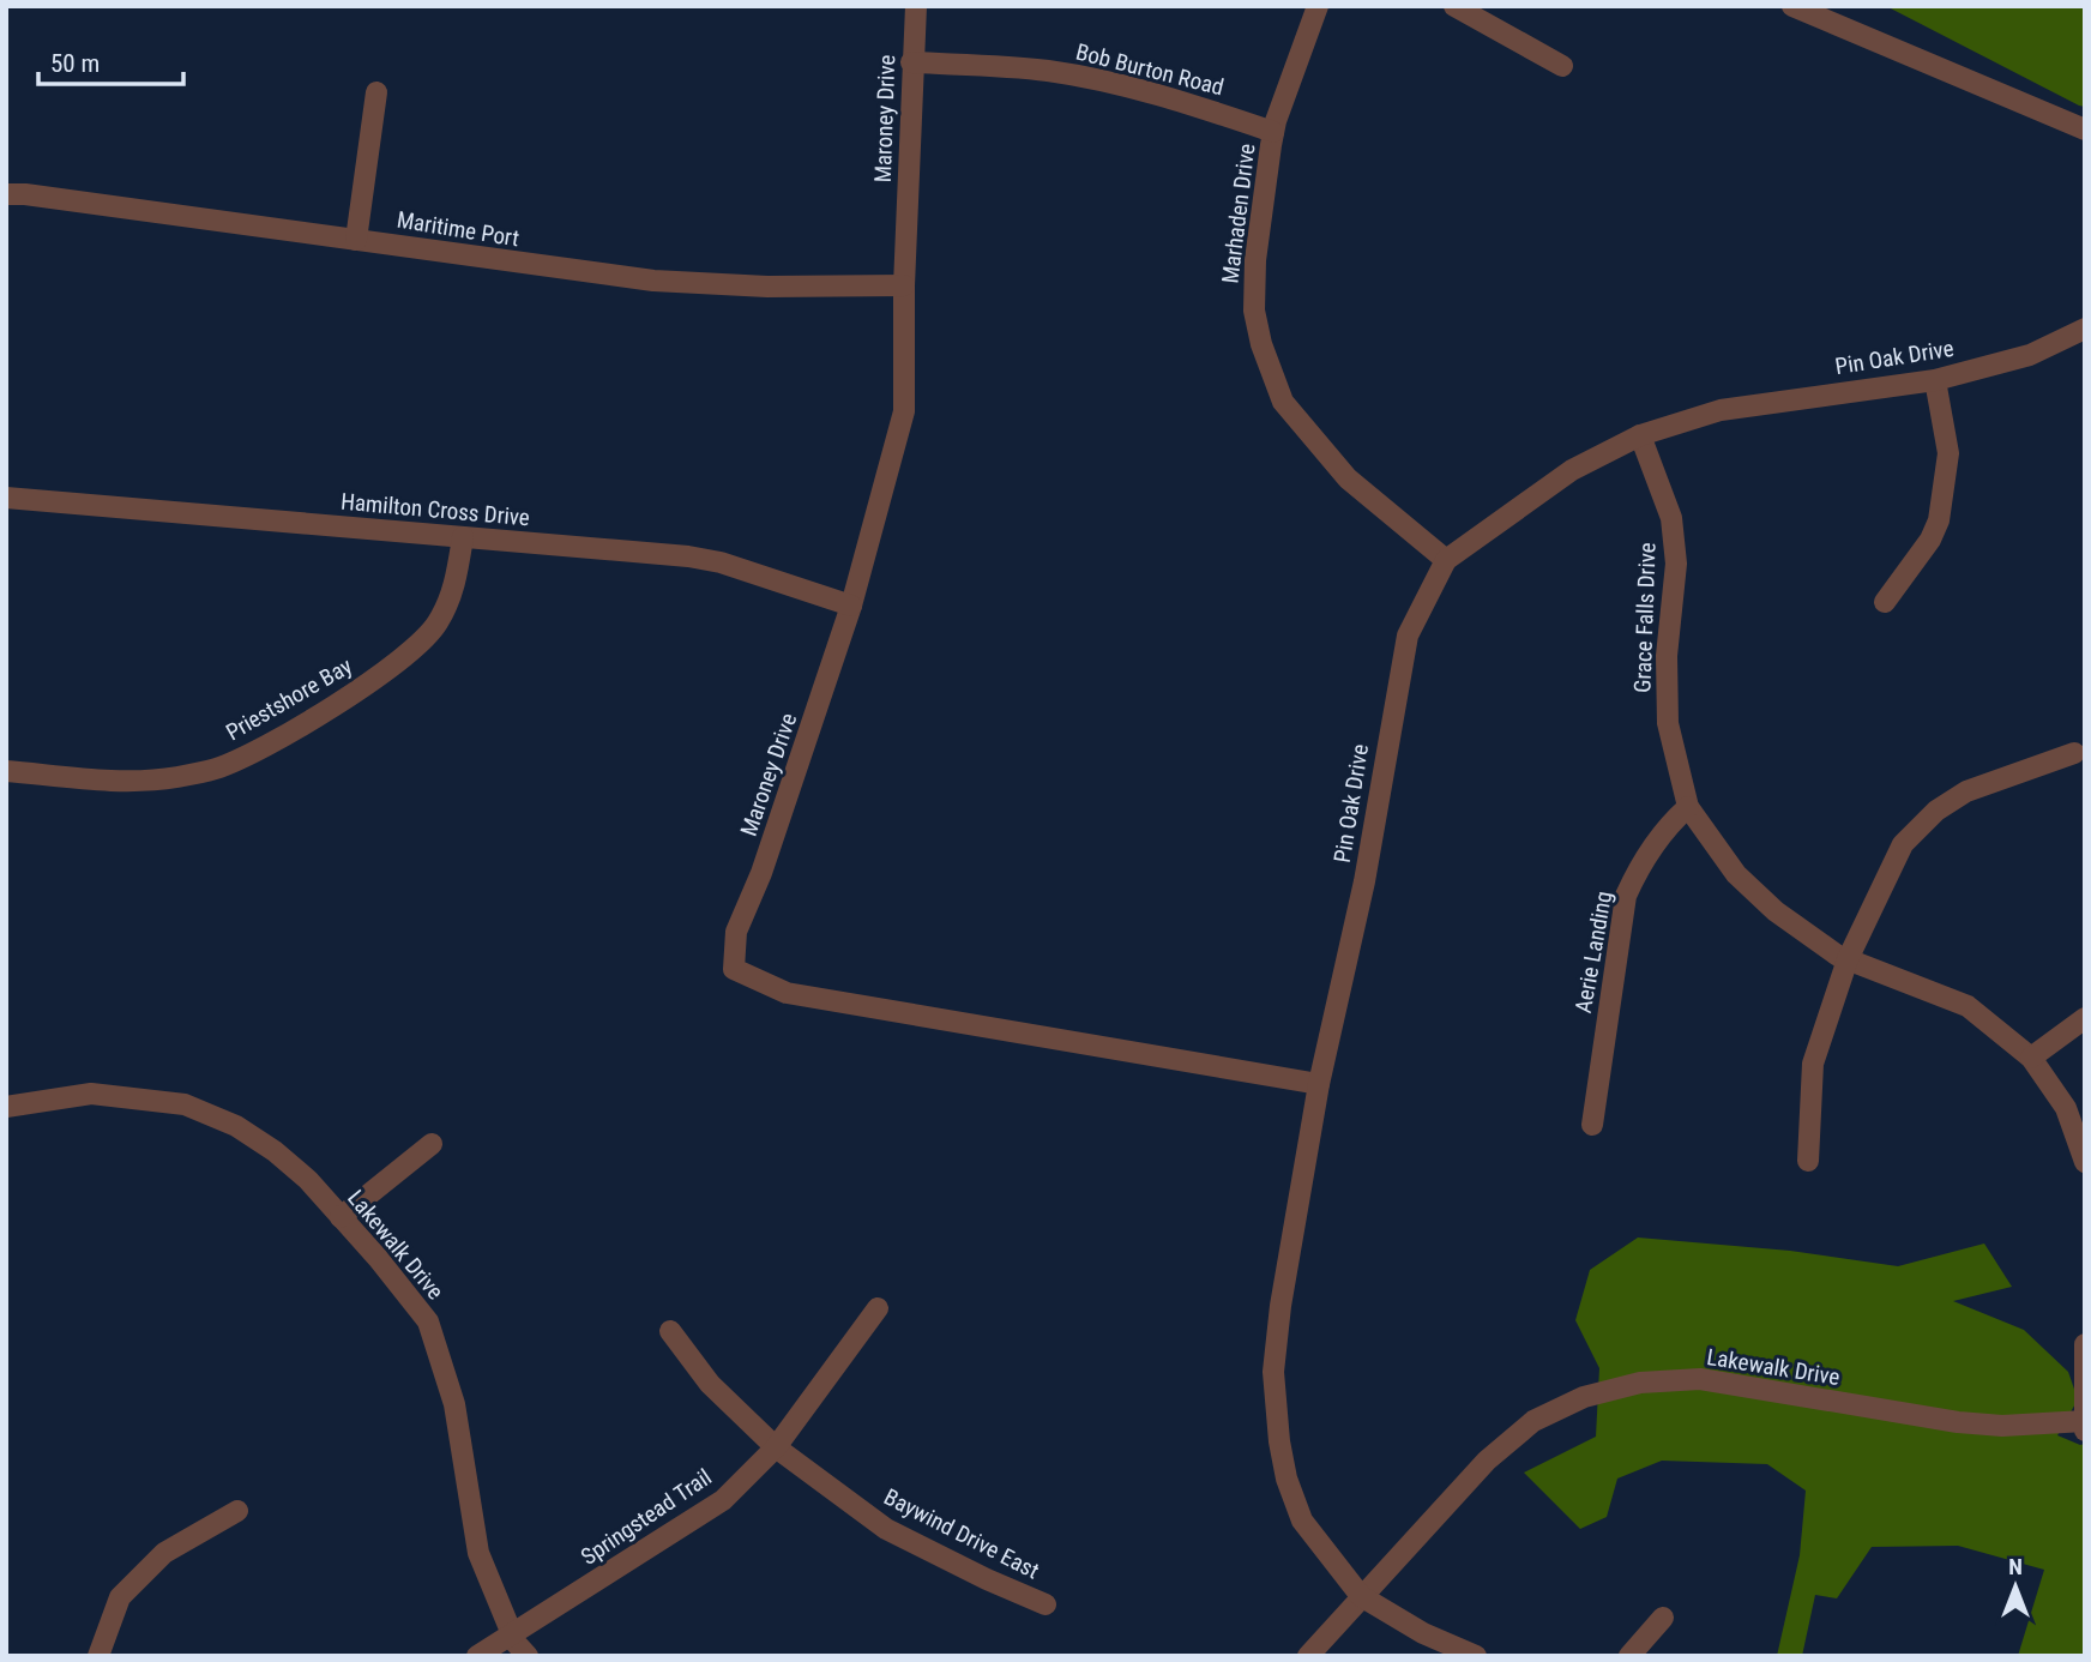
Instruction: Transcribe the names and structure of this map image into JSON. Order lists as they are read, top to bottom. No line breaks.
{"streets":{"street":["Bob Burton Road","Maroney Drive","Marhaden Drive","Maritime Port","Pin Oak Drive","Hamilton Cross Drive","Grace Falls Drive","Priestshore Bay","Aerie Landing","Lakewalk Drive","Springstead Trail","Baywind Drive East"]},"crossings":[["Bob Burton Road","Maroney Drive"],["Bob Burton Road","Marhaden Drive"],["Maroney Drive","Maritime Port"],["Maroney Drive","Pin Oak Drive"],["Maroney Drive","Hamilton Cross Drive"],["Marhaden Drive","Pin Oak Drive"],["Pin Oak Drive","Grace Falls Drive"],["Pin Oak Drive","Lakewalk Drive"],["Hamilton Cross Drive","Priestshore Bay"],["Grace Falls Drive","Aerie Landing"],["Lakewalk Drive","Springstead Trail"],["Springstead Trail","Baywind Drive East"]],"scale_bar":"50 m","north":"top"}
